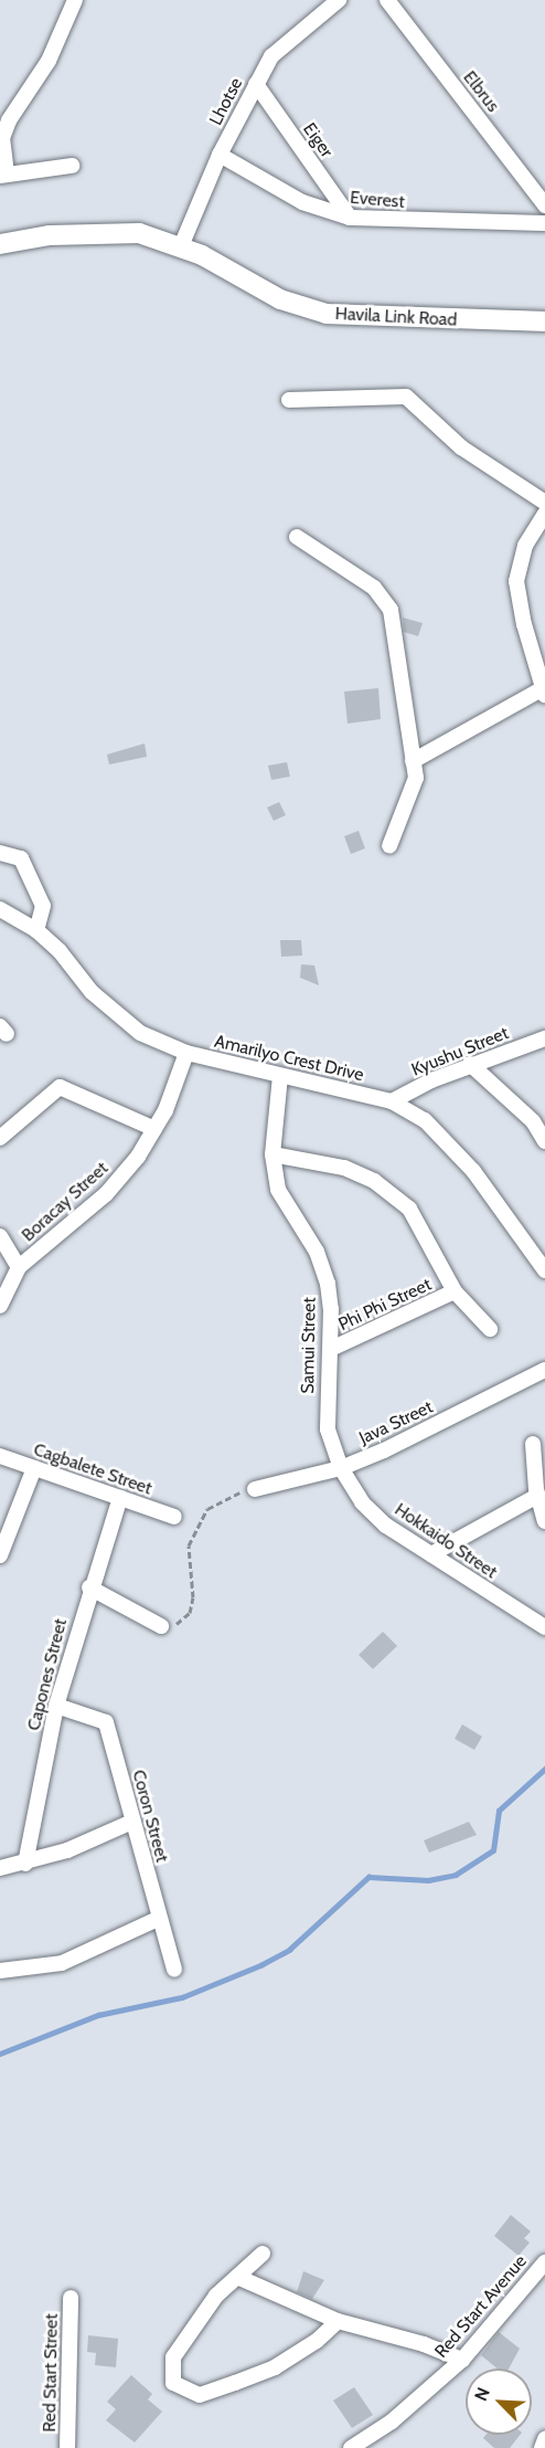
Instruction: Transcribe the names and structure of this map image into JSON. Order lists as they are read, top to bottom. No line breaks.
{"streets":{"street":["Elbrus","Lhotse","Eiger","Everest","Havila Link Road","Kyushu Street","Amarilyo Crest Drive","Boracay Street","Phi Phi Street","Samui Street","Java Street","Cagbalete Street","Hokkaido Street","Capones Street","Coron Street","Red Start Avenue","Red Start Street"]},"crossings":[["Lhotse","Eiger"],["Lhotse","Everest"],["Lhotse","Havila Link Road"],["Eiger","Everest"],["Kyushu Street","Amarilyo Crest Drive"],["Amarilyo Crest Drive","Boracay Street"],["Amarilyo Crest Drive","Samui Street"],["Phi Phi Street","Samui Street"],["Samui Street","Java Street"],["Samui Street","Hokkaido Street"],["Java Street","Hokkaido Street"],["Cagbalete Street","Capones Street"],["Capones Street","Coron Street"]],"north":"top left"}
